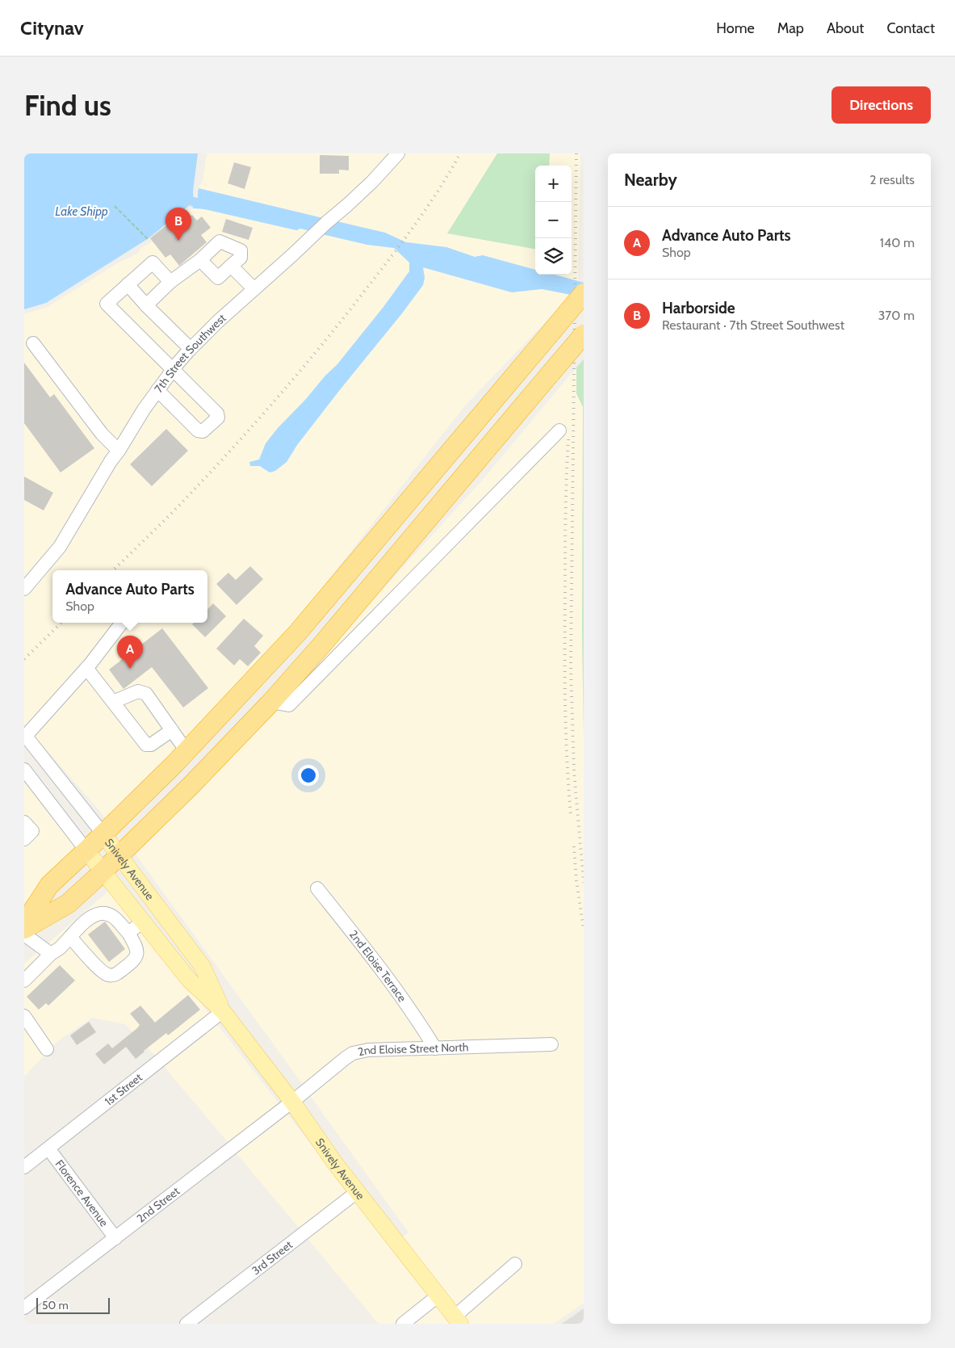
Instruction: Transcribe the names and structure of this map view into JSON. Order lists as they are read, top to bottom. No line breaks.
{"streets":{"main road":["Snively Avenue"],"street":["7th Street Southwest","2nd Eloise Terrace","2nd Eloise Street North","1st Street","Florence Avenue","2nd Street","3rd Street"]},"crossings":[["Snively Avenue","2nd Eloise Street North"],["Snively Avenue","1st Street"],["Snively Avenue","2nd Street"],["Snively Avenue","3rd Street"],["2nd Eloise Terrace","2nd Eloise Street North"],["2nd Eloise Street North","2nd Street"],["1st Street","Florence Avenue"],["Florence Avenue","2nd Street"]],"water":["Lake Shipp"],"scale_bar":"50 m","page":{"header":"Citynav","nav":["Home","Map","About","Contact"],"buttons":"Directions","title":"Find us","heading":["Nearby","2 results"],"map_buttons":["+","−"],"list":[{"mark":"A","name":"Advance Auto Parts","note":"Shop","value":"140 m"},{"mark":"B","name":"Harborside","note":"Restaurant · 7th Street Southwest","value":"370 m"}],"pins":["B","A"],"popup":["Advance Auto Parts","Shop"],"scale":"50 m"}}
